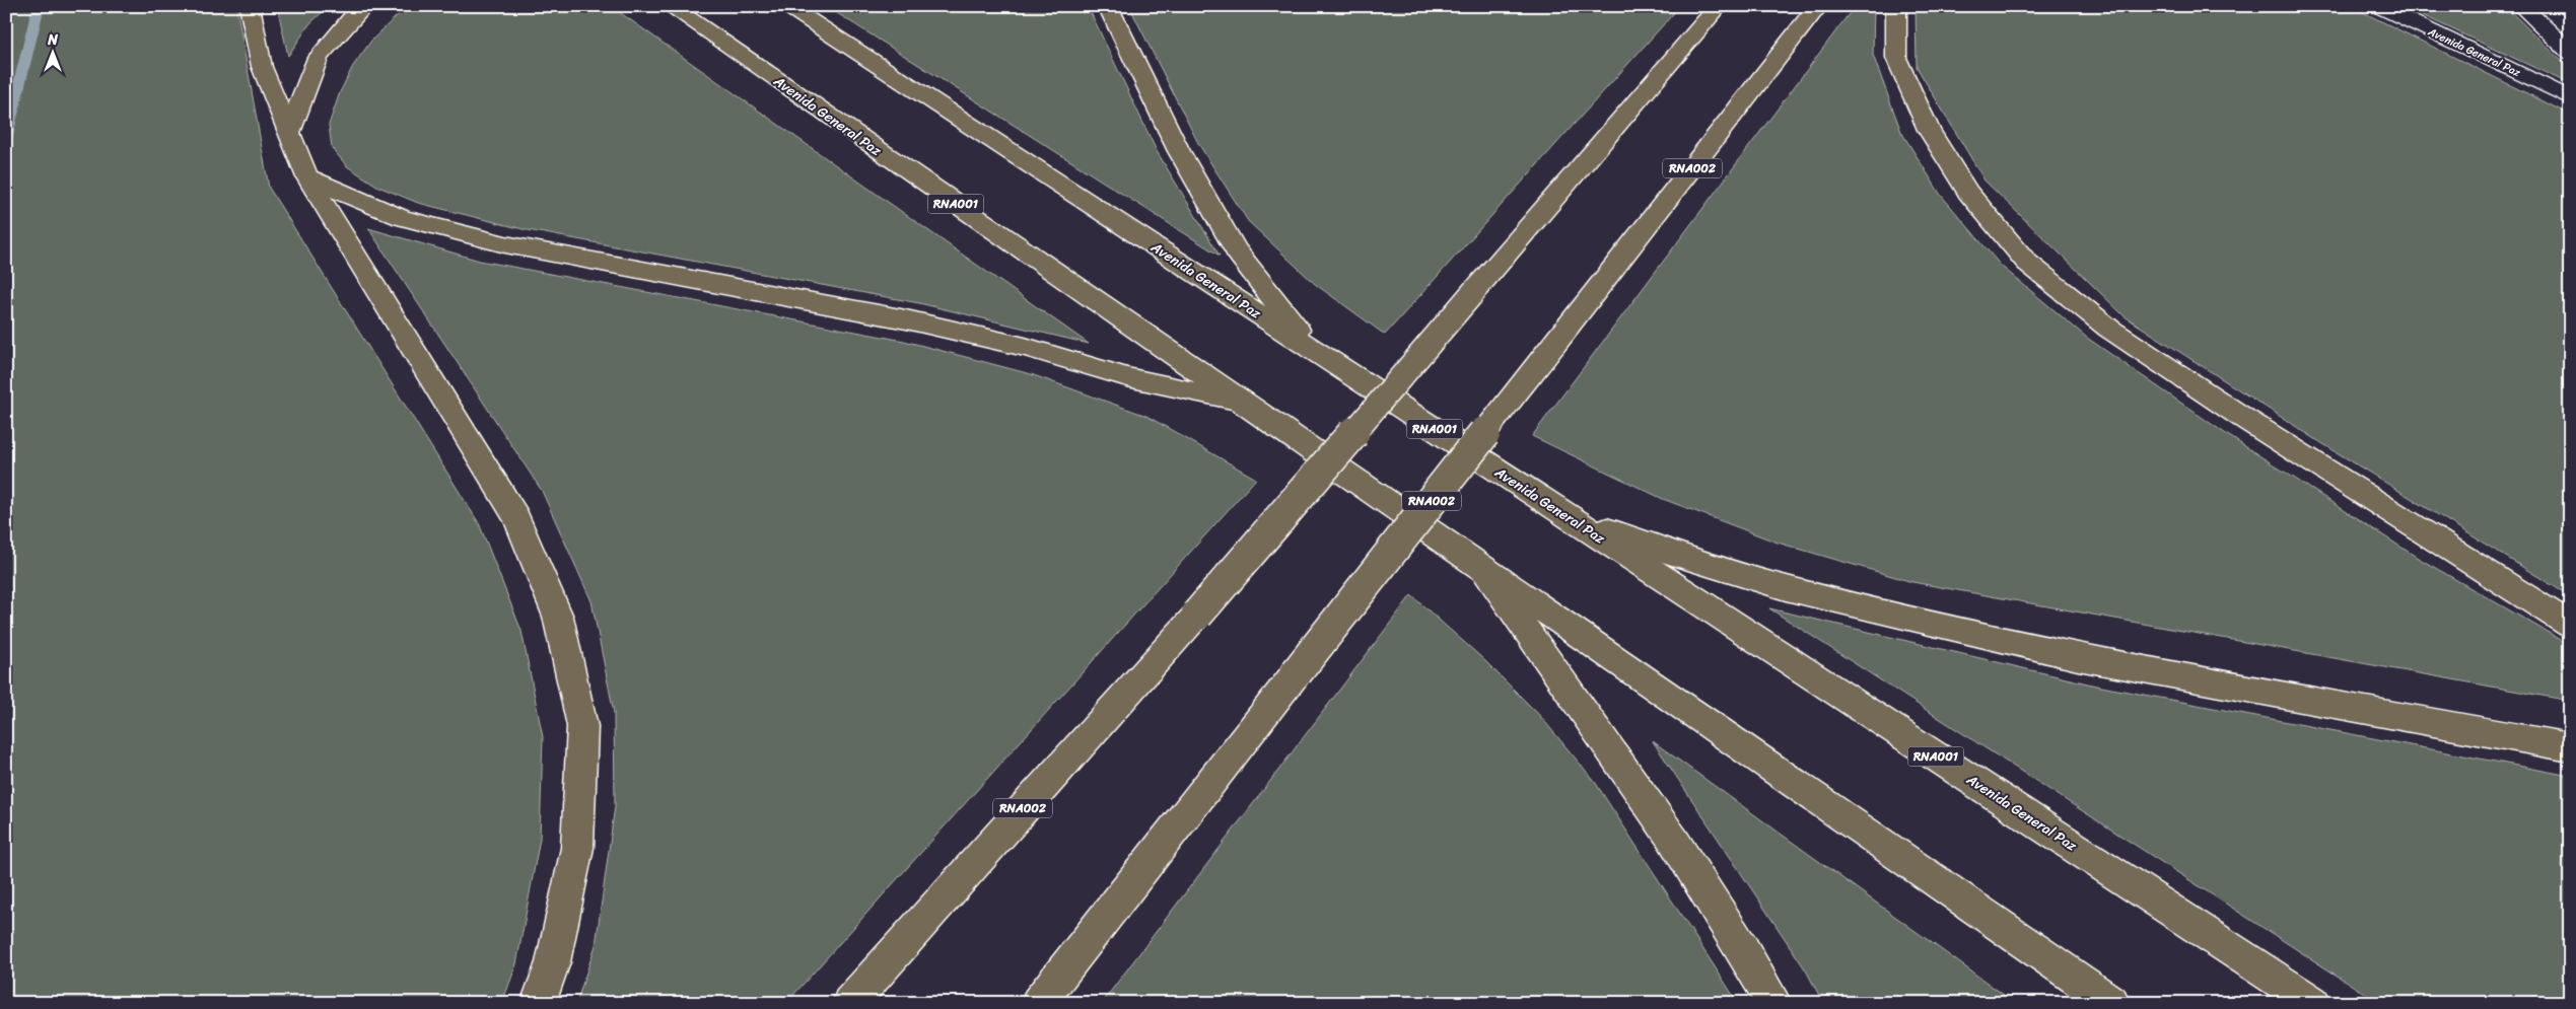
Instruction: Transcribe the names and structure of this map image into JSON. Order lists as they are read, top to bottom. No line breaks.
{"streets":{"highway":["Avenida General Paz","RNA002","RNA001"]},"north":"top"}
